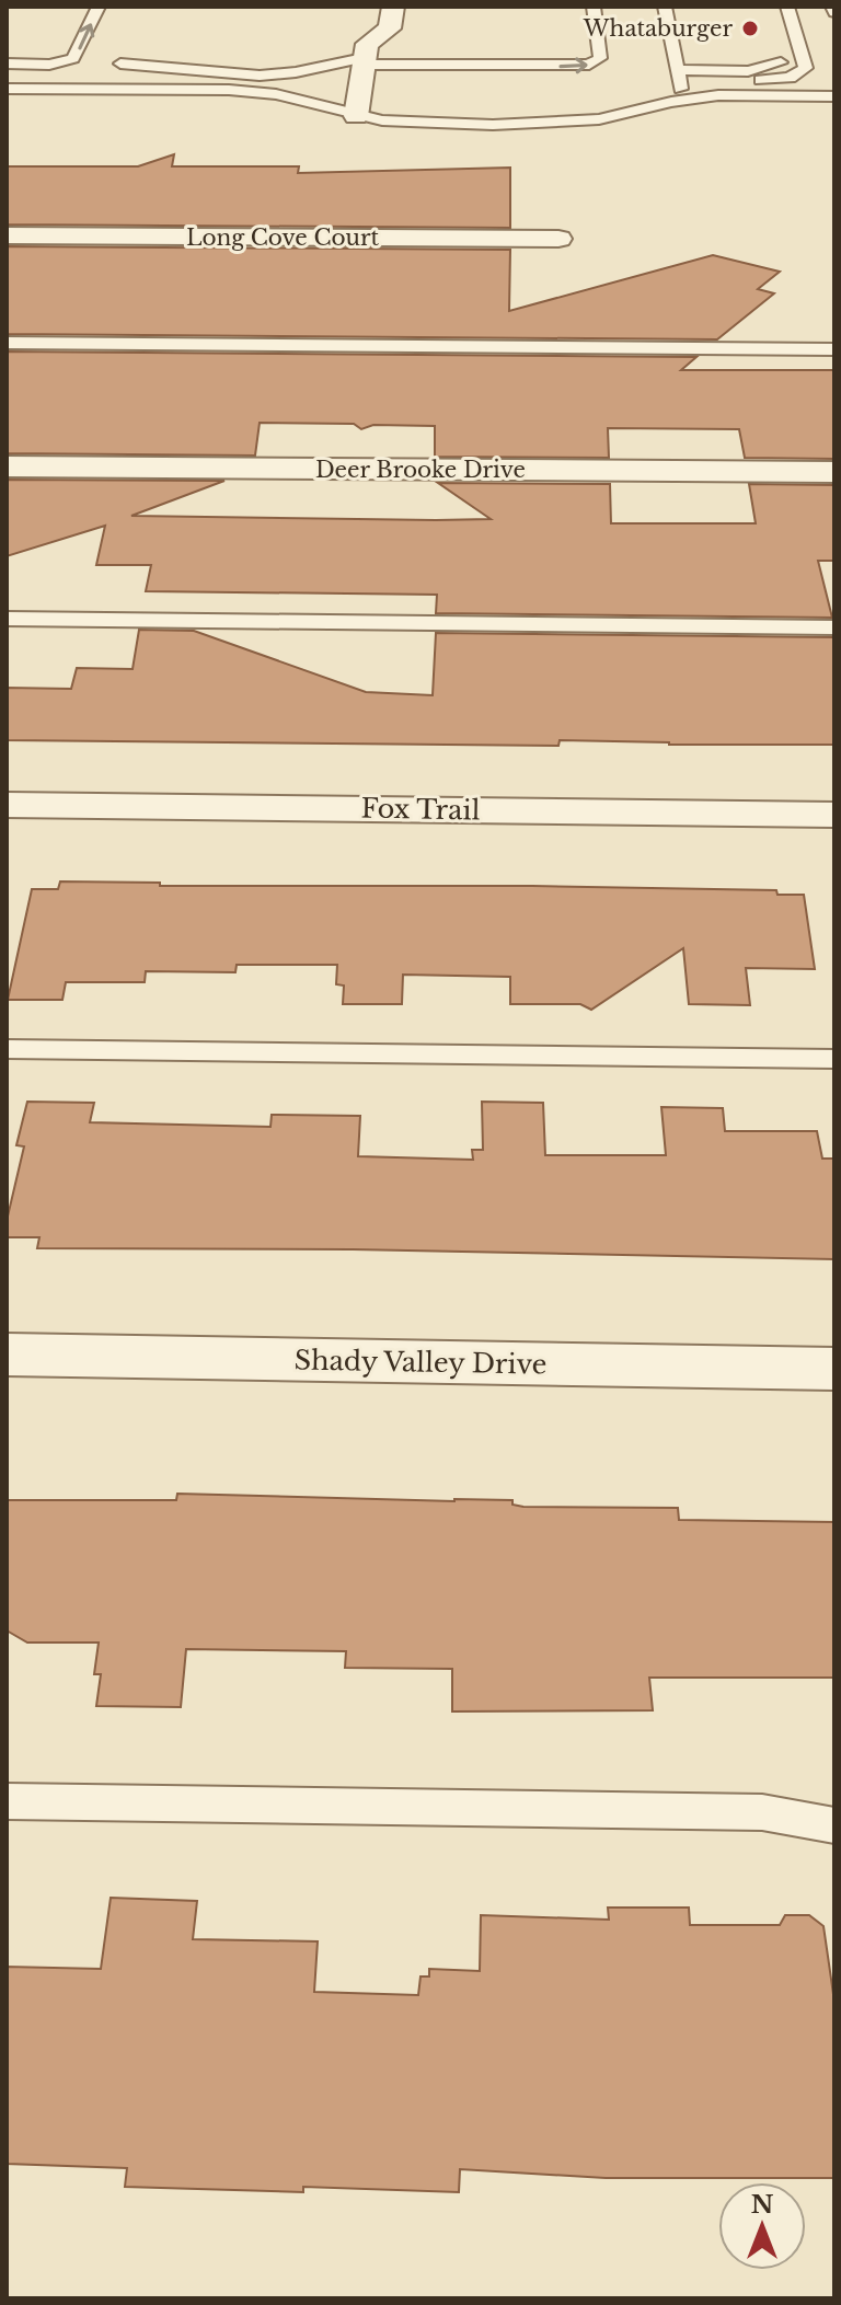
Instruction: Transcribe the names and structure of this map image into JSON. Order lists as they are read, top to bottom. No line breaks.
{"streets":{"street":["Long Cove Court","Deer Brooke Drive","Fox Trail","Shady Valley Drive"]},"places":["Whataburger"],"north":"top"}
